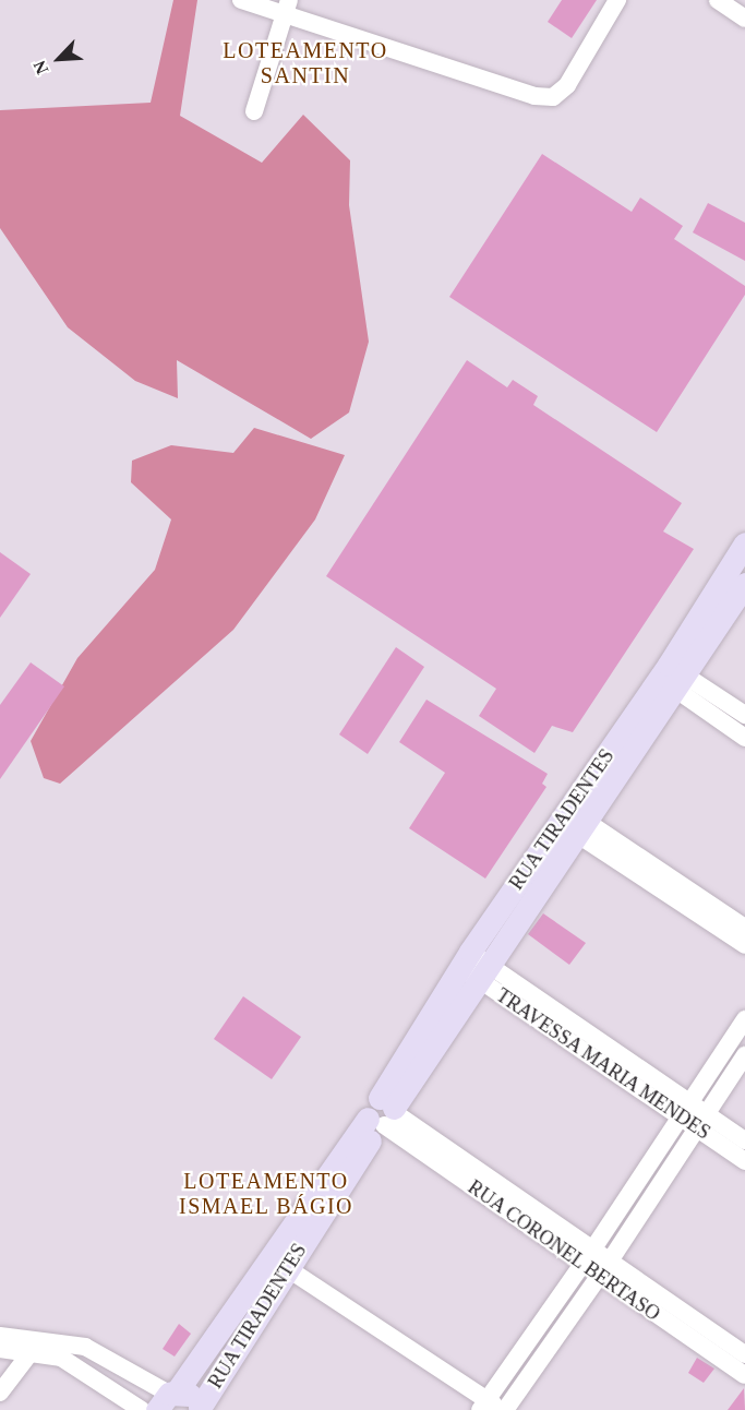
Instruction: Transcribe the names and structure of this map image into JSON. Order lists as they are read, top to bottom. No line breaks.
{"streets":{"main road":["RUA TIRADENTES"],"street":["TRAVESSA MARIA MENDES","RUA CORONEL BERTASO"]},"crossings":[["RUA TIRADENTES","TRAVESSA MARIA MENDES"],["RUA TIRADENTES","RUA CORONEL BERTASO"]],"districts":["LOTEAMENTO SANTIN","LOTEAMENTO ISMAEL BÁGIO"],"north":"bottom left"}
